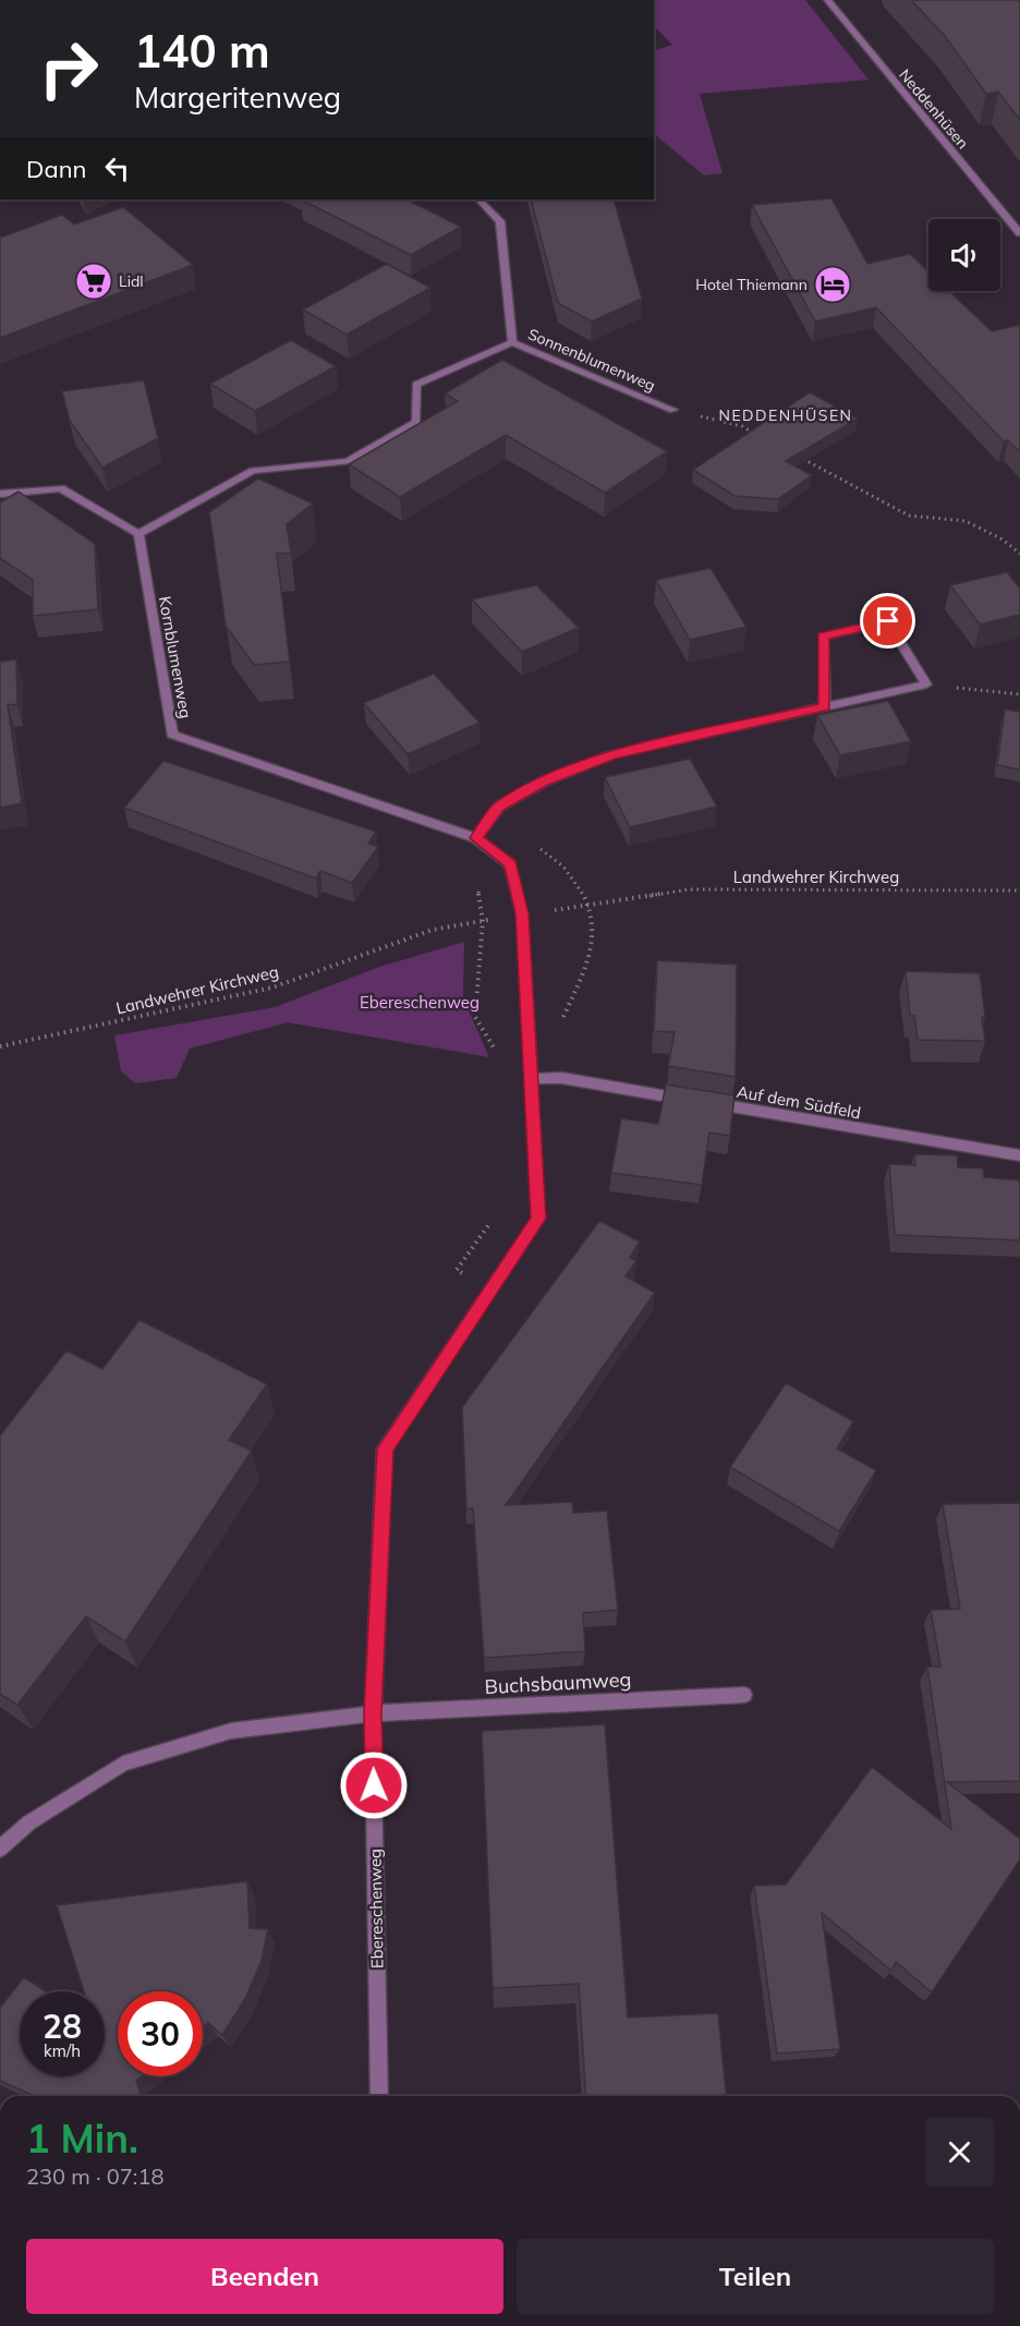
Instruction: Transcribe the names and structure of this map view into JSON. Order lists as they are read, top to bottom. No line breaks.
{"streets":{"street":["Neddenhüsen","Sonnenblumenweg","Kornblumenweg","Auf dem Südfeld","Buchsbaumweg","Ebereschenweg"],"path":["Landwehrer Kirchweg"]},"crossings":[["Sonnenblumenweg","Kornblumenweg"],["Kornblumenweg","Ebereschenweg"],["Auf dem Südfeld","Ebereschenweg"],["Buchsbaumweg","Ebereschenweg"]],"districts":["NEDDENHÜSEN"],"parks":["Ebereschenweg"],"places":{"supermarket":["Lidl"],"hotel":["Hotel Thiemann"]},"page":{"turn":["140 m","Margeritenweg"],"then":"Dann","speed":"28 km/h","limit":"30","heading":["1 Min.","230 m · 07:18"],"buttons":["Beenden","Teilen"]}}
